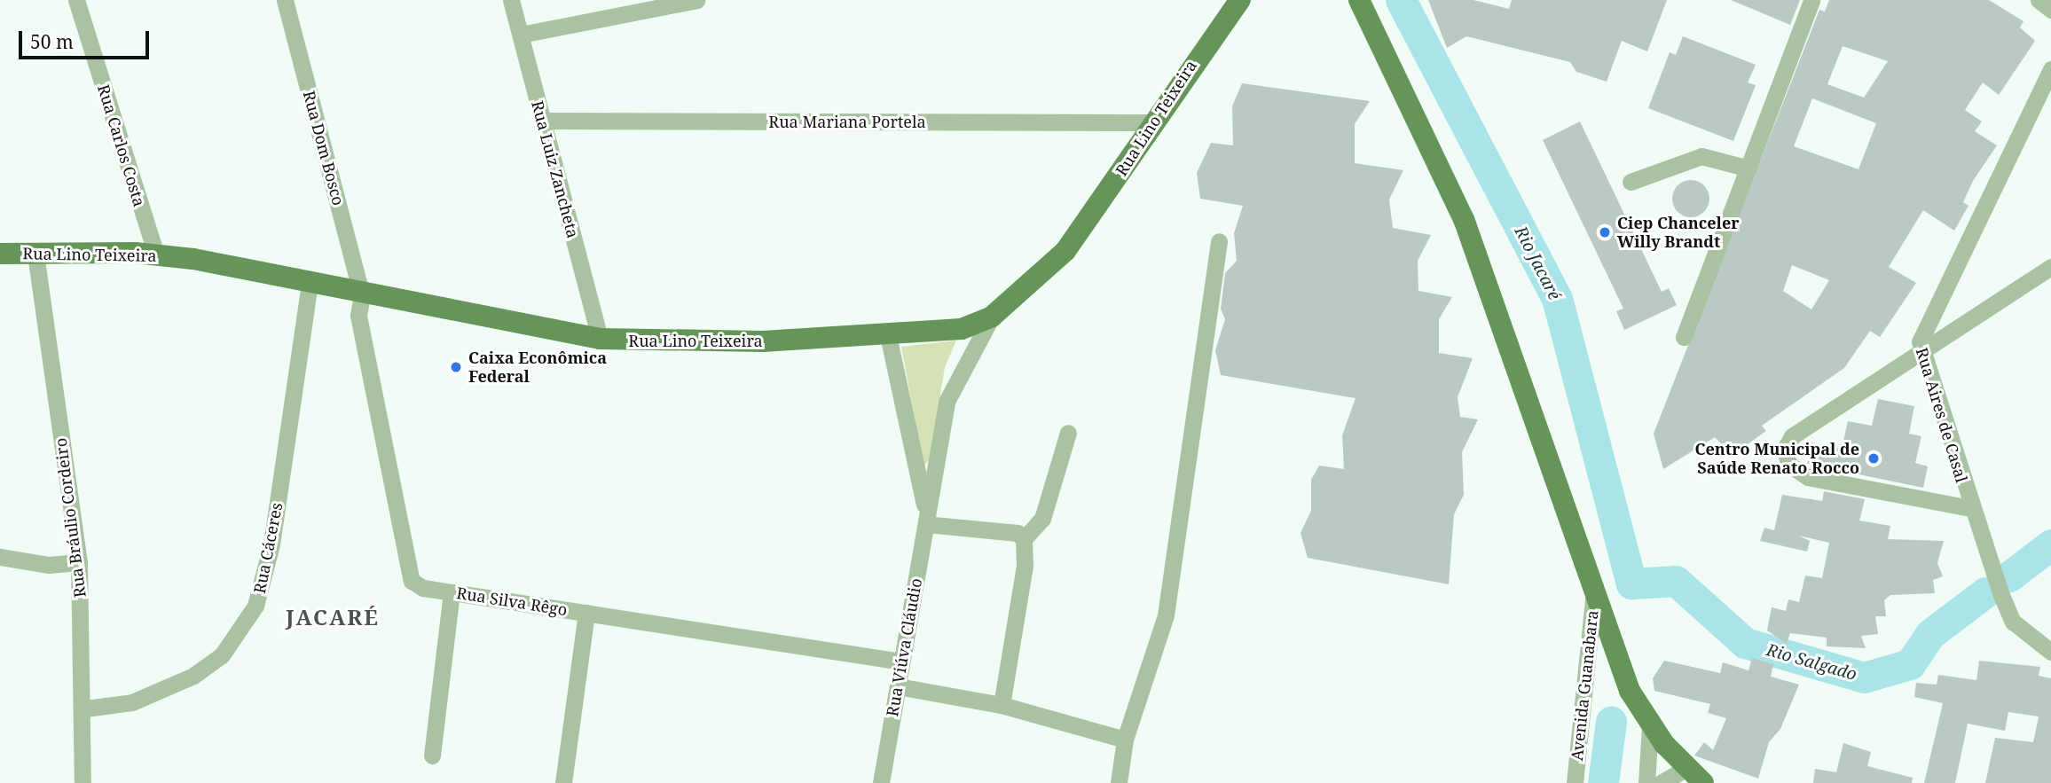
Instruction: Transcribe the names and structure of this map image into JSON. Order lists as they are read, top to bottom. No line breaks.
{"streets":{"main road":["Rua Lino Teixeira"],"street":["Rua Mariana Portela","Rua Carlos Costa","Rua Dom Bosco","Rua Luiz Zancheta","Rua Aires de Casal","Rua Bráulio Cordeiro","Rua Cáceres","Rua Silva Rêgo","Rua Viúva Cláudio","Avenida Guanabara"]},"crossings":[["Rua Lino Teixeira","Rua Mariana Portela"],["Rua Lino Teixeira","Rua Carlos Costa"],["Rua Lino Teixeira","Rua Dom Bosco"],["Rua Lino Teixeira","Rua Luiz Zancheta"],["Rua Lino Teixeira","Rua Bráulio Cordeiro"],["Rua Lino Teixeira","Rua Cáceres"],["Rua Lino Teixeira","Rua Silva Rêgo"],["Rua Lino Teixeira","Rua Viúva Cláudio"],["Rua Mariana Portela","Rua Luiz Zancheta"],["Rua Dom Bosco","Rua Silva Rêgo"],["Rua Bráulio Cordeiro","Rua Cáceres"],["Rua Silva Rêgo","Rua Viúva Cláudio"]],"districts":["JACARÉ"],"water":["Rio Jacaré","Rio Salgado"],"places":["Ciep Chanceler Willy Brandt","Caixa Econômica Federal","Centro Municipal de Saúde Renato Rocco"],"scale_bar":"50 m"}
